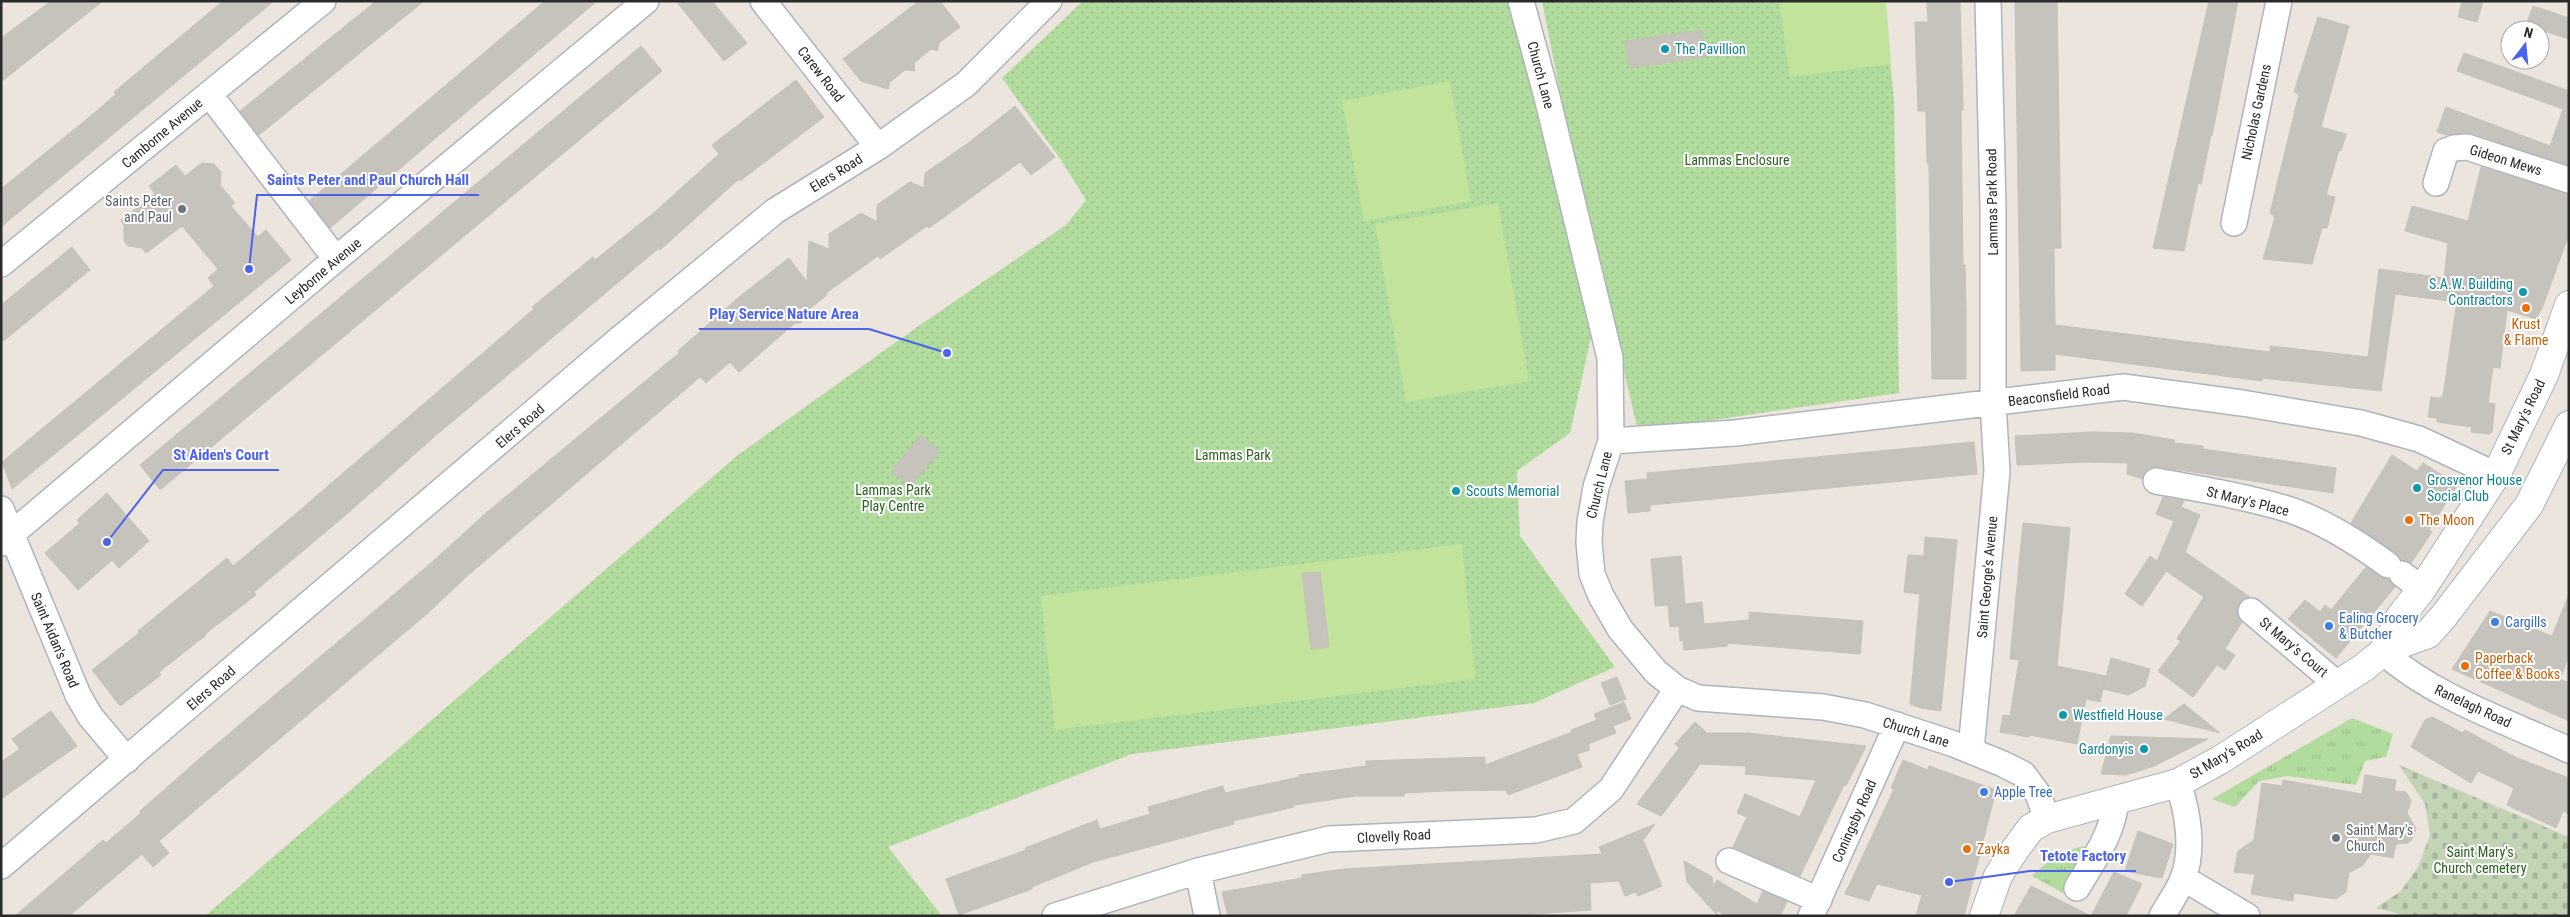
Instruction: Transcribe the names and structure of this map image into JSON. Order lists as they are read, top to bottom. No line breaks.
{"streets":{"main road":["St Mary's Road"],"street":["Carew Road","Church Lane","Nicholas Gardens","Camborne Avenue","Gideon Mews","Elers Road","Lammas Park Road","Leyborne Avenue","Beaconsfield Road","St Mary's Place","Saint George's Avenue","Saint Aidan's Road","St Mary's Court","Ranelagh Road","Coningsby Road","Clovelly Road"]},"crossings":[["Carew Road","Elers Road"],["Church Lane","Beaconsfield Road"],["Church Lane","St Mary's Road"],["Church Lane","Saint George's Avenue"],["Church Lane","Coningsby Road"],["Church Lane","Clovelly Road"],["Elers Road","Saint Aidan's Road"],["Lammas Park Road","Beaconsfield Road"],["Lammas Park Road","Saint George's Avenue"],["Leyborne Avenue","Saint Aidan's Road"],["Beaconsfield Road","St Mary's Road"],["Beaconsfield Road","Saint George's Avenue"],["St Mary's Road","St Mary's Place"],["St Mary's Road","St Mary's Court"],["St Mary's Road","Ranelagh Road"]],"parks":["Lammas Enclosure","Lammas Park","Lammas Park Play Centre","Saint Mary's Church cemetery"],"places":["The Pavillion","Saints Peter and Paul","Saints Peter and Paul Church Hall","S.A.W. Building Contractors","Krust & Flame","Play Service Nature Area","Grosvenor House Social Club","Scouts Memorial","The Moon","St Aiden's Court","Cargills","Ealing Grocery & Butcher","Paperback Coffee & Books","Westfield House","Gardonyis","Apple Tree","Saint Mary's Church","Zayka","Tetote Factory"],"north":"top"}
